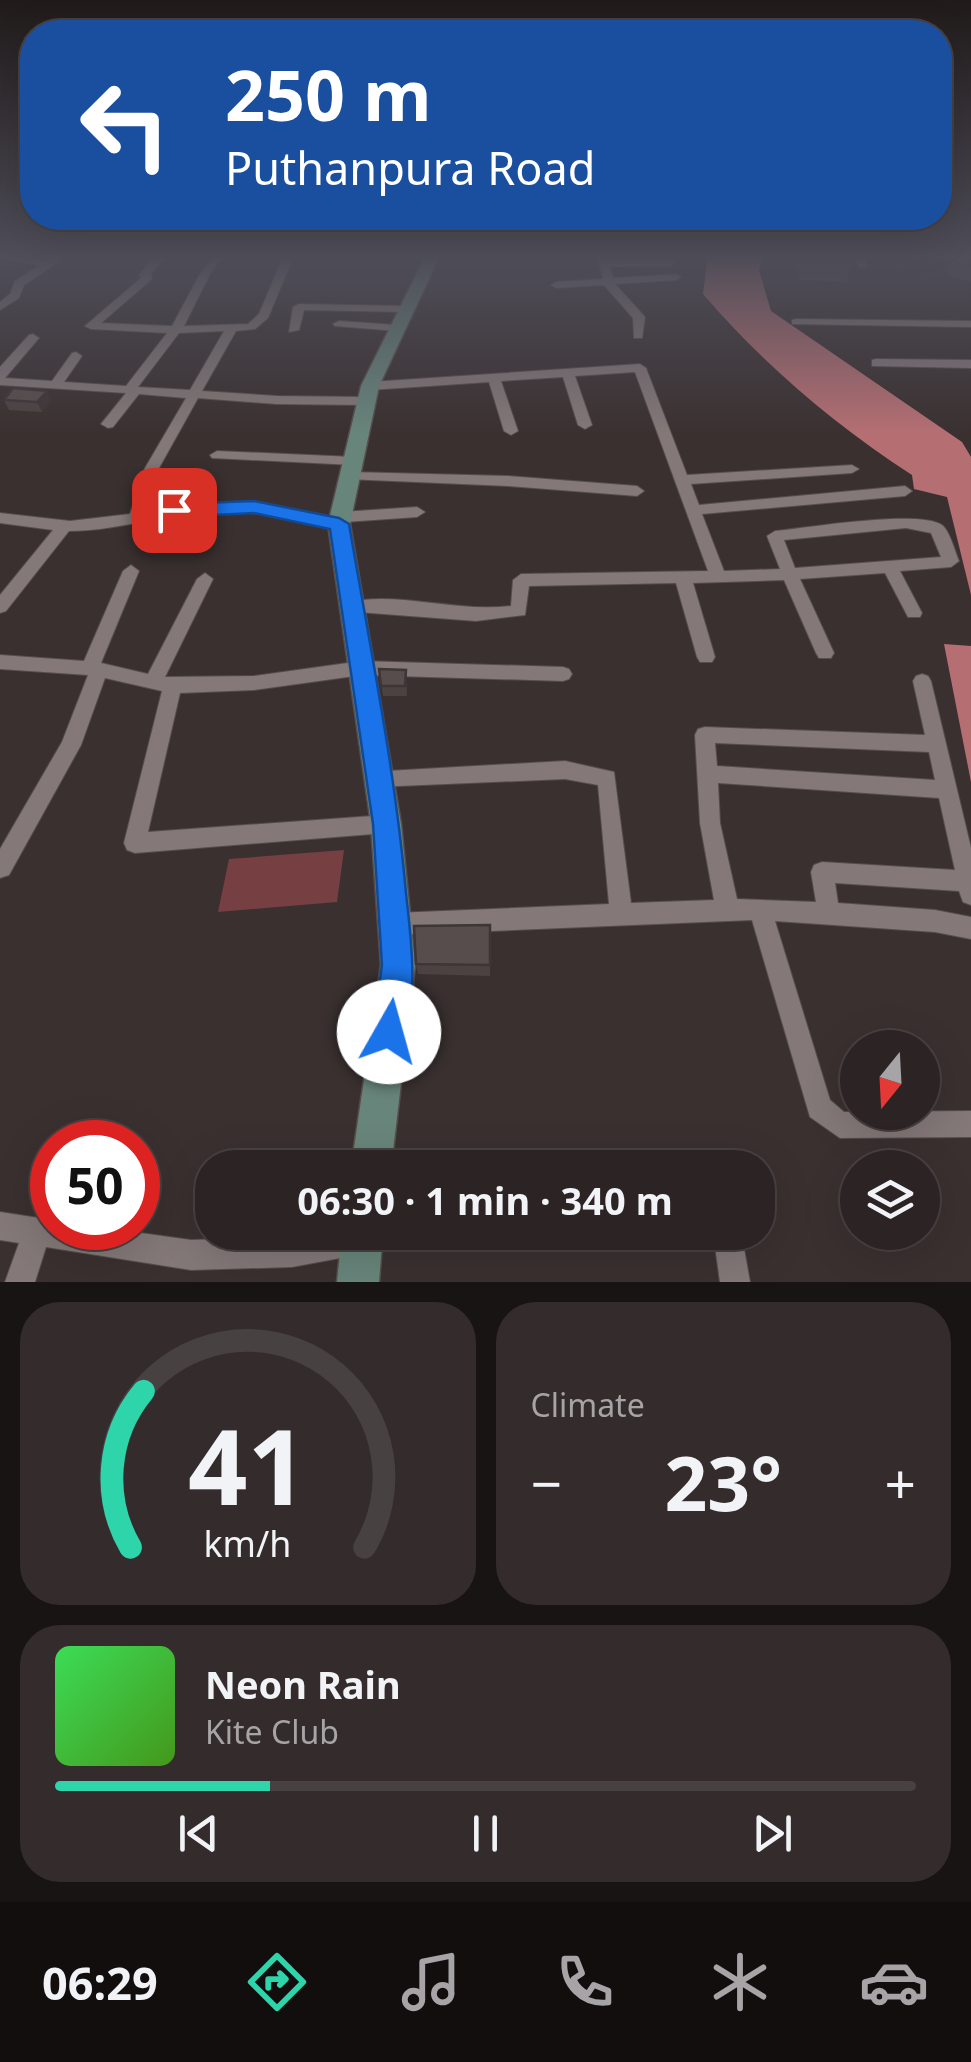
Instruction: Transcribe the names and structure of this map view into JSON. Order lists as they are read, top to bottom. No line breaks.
{"north":"bottom","page":{"turn":["250 m","Puthanpura Road"],"limit":"50","trip":"06:30 · 1 min · 340 m","tile":"Climate","heat":["−","23°","+"],"song":["Neon Rain","Kite Club"],"tabs":"06:29","gauge":["41","km/h"]}}
